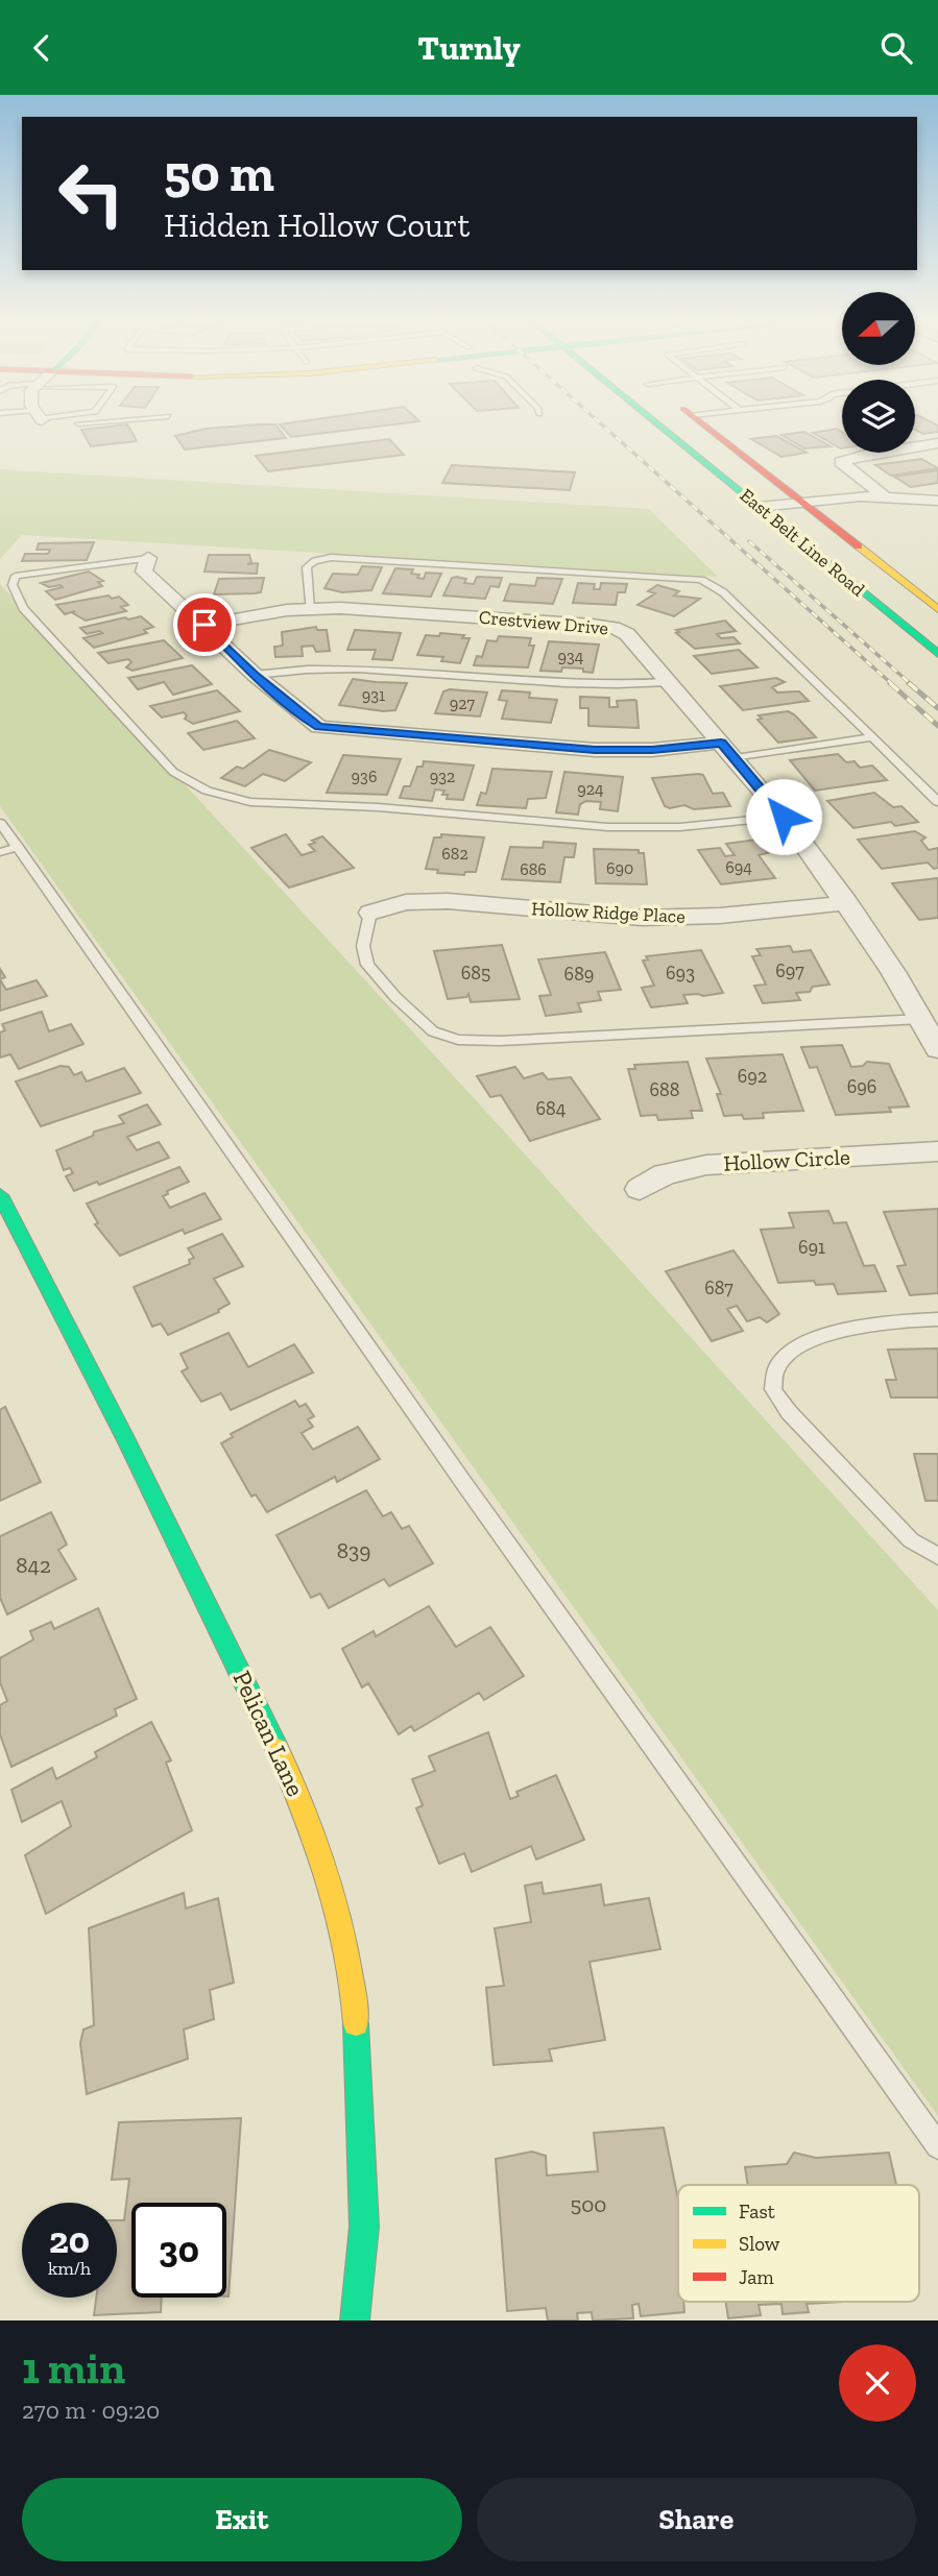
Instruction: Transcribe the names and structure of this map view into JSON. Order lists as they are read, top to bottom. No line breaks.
{"streets":{"main road":["East Belt Line Road","Pelican Lane"],"street":["Crestview Drive","Hollow Ridge Place","Hollow Circle"]},"crossings":[["Crestview Drive","Hollow Ridge Place"]],"house_numbers":["934","931","927","936","932","924","682","694","690","686","697","685","693","689","692","696","688","684","691","687","839","842","500"],"legend":["Fast","Slow","Jam"],"north":"left","page":{"header":"Turnly","turn":["50 m","Hidden Hollow Court"],"speed":"20 km/h","limit":"30","heading":["1 min","270 m · 09:20"],"buttons":["Exit","Share"]}}
